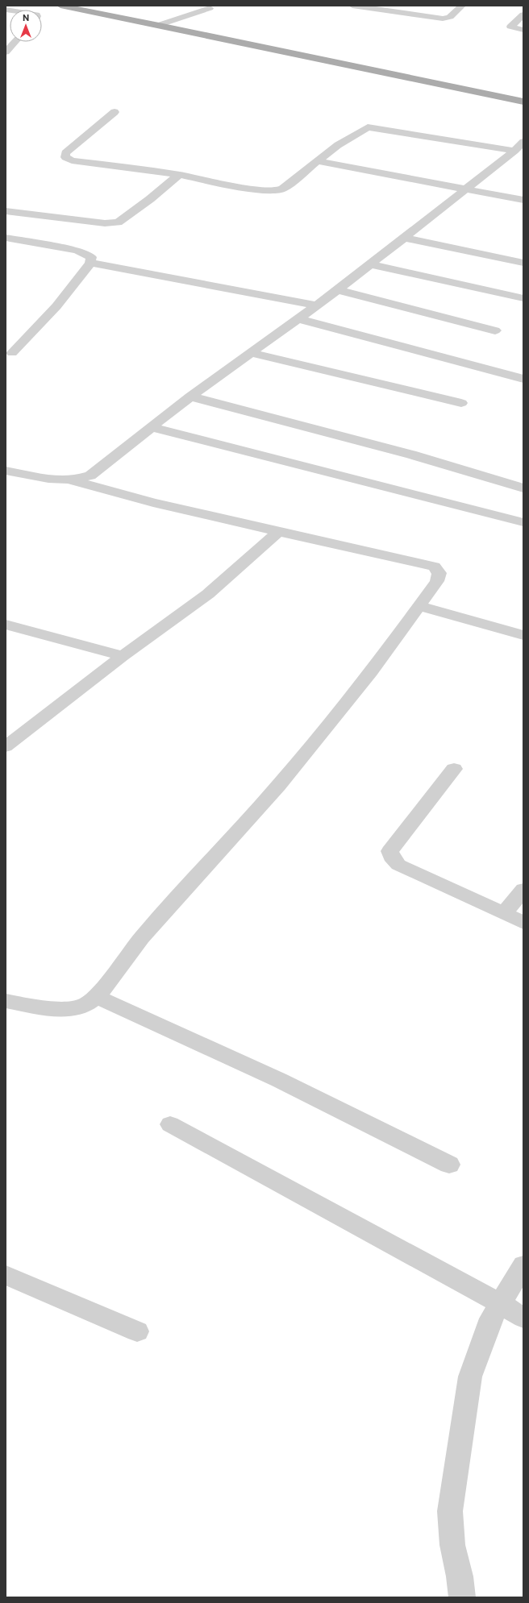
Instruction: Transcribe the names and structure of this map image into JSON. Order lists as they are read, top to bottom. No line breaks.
{"north":"top"}
